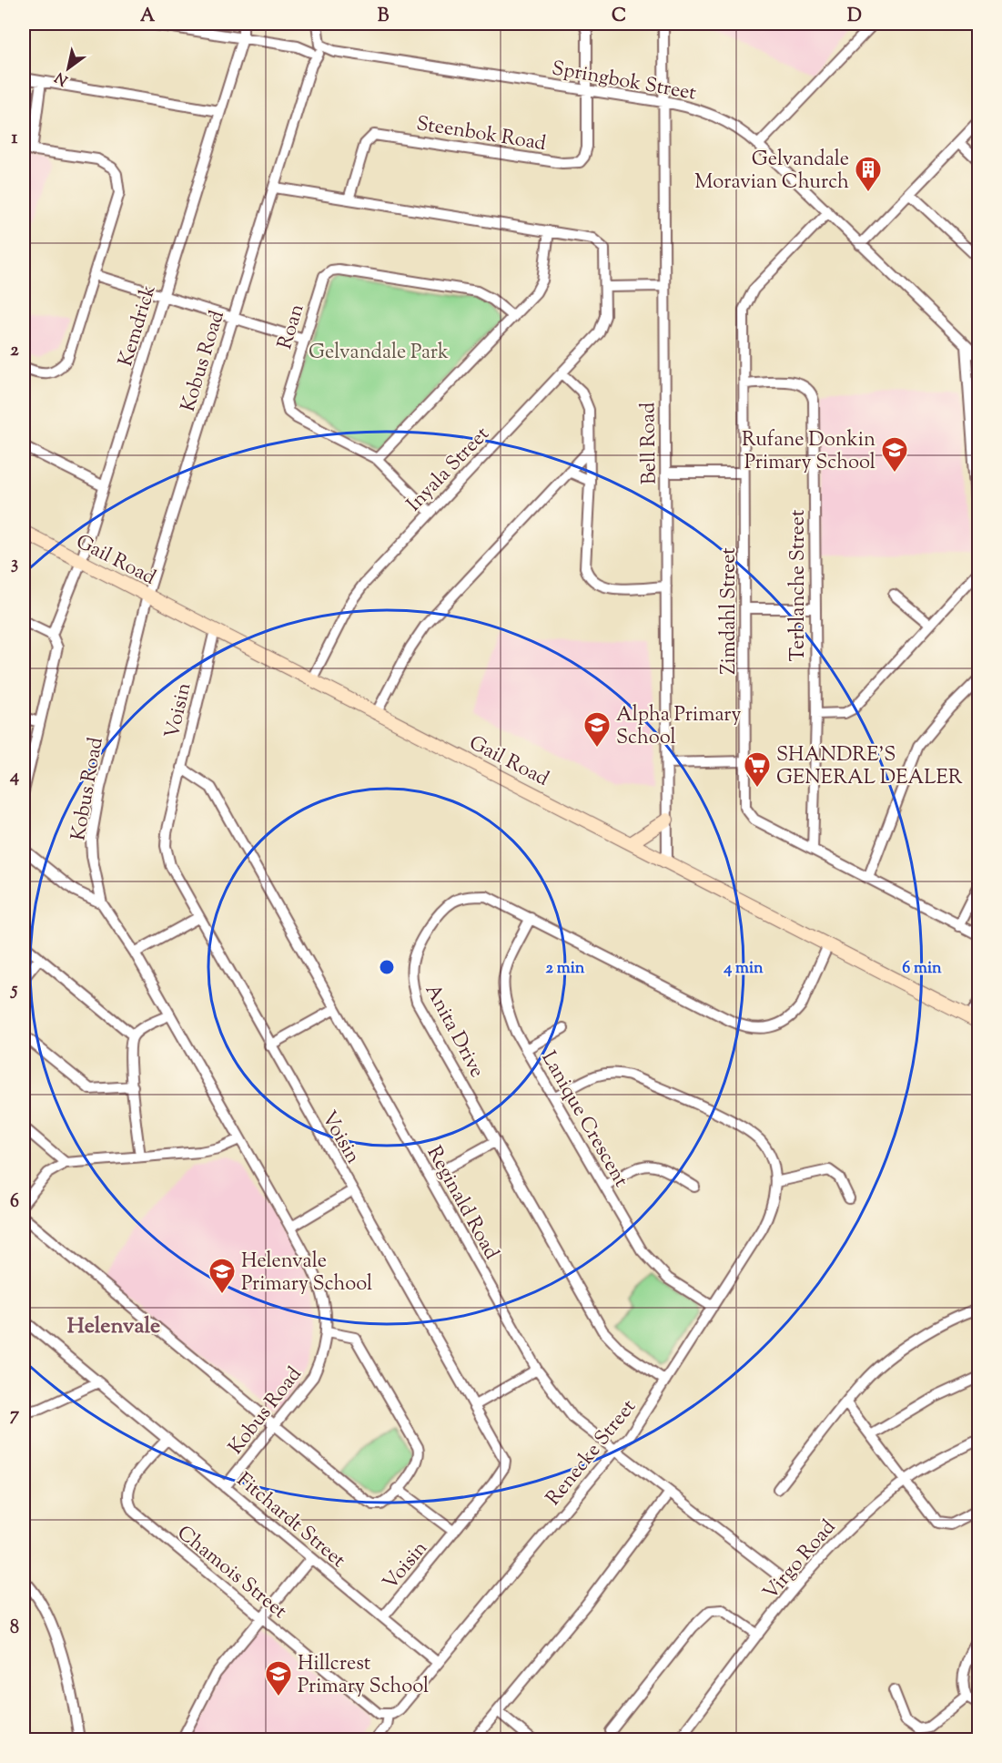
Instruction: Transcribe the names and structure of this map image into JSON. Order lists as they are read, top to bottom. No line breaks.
{"streets":{"street":["Springbok Street","Steenbok Road","Kemdrick","Roan","Kobus Road","Bell Road","Inyala Street","Gail Road","Terblanche Street","Zimdahl Street","Voisin","Anita Drive","Lanique Crescent","Reginald Road","Renecke Street","Fitchardt Street","Virgo Road","Chamois Street"]},"crossings":[["Springbok Street","Steenbok Road"],["Springbok Street","Kobus Road"],["Springbok Street","Bell Road"],["Springbok Street","Zimdahl Street"],["Kemdrick","Gail Road"],["Roan","Inyala Street"],["Kobus Road","Gail Road"],["Kobus Road","Fitchardt Street"],["Bell Road","Gail Road"],["Inyala Street","Gail Road"],["Gail Road","Voisin"],["Gail Road","Anita Drive"],["Terblanche Street","Zimdahl Street"],["Voisin","Reginald Road"],["Voisin","Fitchardt Street"],["Anita Drive","Lanique Crescent"],["Anita Drive","Renecke Street"],["Lanique Crescent","Renecke Street"],["Reginald Road","Renecke Street"],["Reginald Road","Virgo Road"],["Renecke Street","Fitchardt Street"],["Renecke Street","Chamois Street"],["Fitchardt Street","Chamois Street"]],"districts":["Helenvale"],"parks":["Gelvandale Park"],"places":{"building":["Gelvandale Moravian Church"],"school or university":["Rufane Donkin Primary School","Alpha Primary School","Helenvale Primary School","Hillcrest Primary School"],"supermarket":["SHANDRE'S GENERAL DEALER"]},"north":"bottom left","grid":{"columns":["A","B","C","D"],"rows":["1","2","3","4","5","6","7","8"]},"rings":["2 min","4 min","6 min"]}
